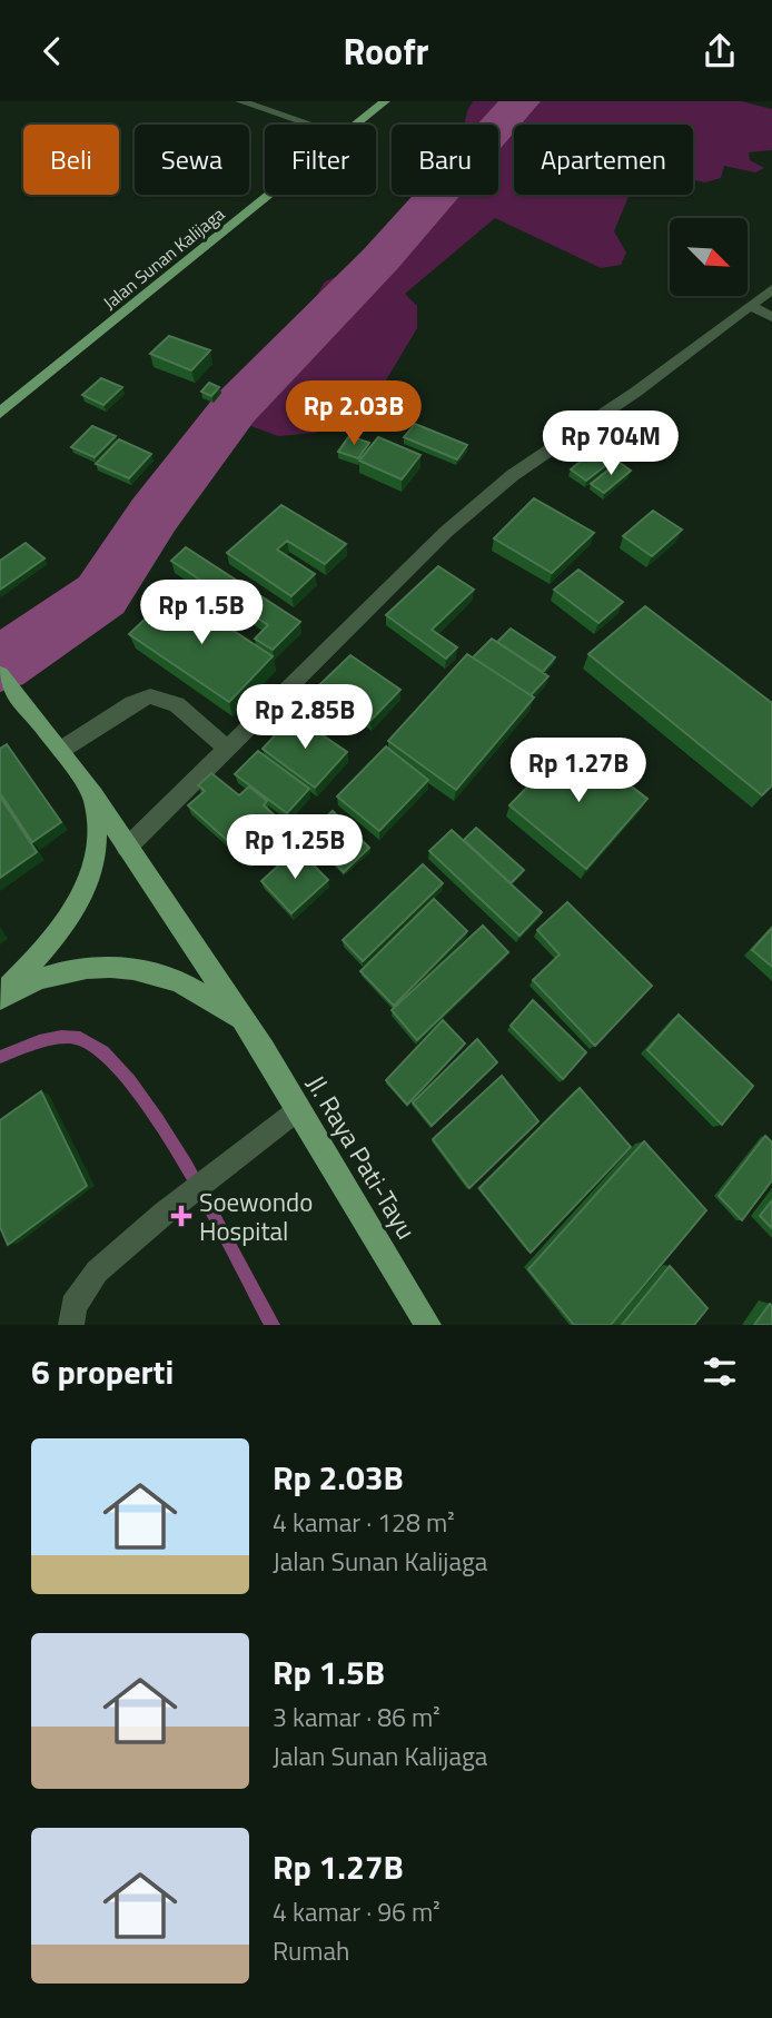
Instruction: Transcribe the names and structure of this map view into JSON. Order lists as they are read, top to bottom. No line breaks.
{"streets":{"main road":["Jalan Sunan Kalijaga","Jl. Raya Pati-Tayu"]},"places":{"health":["Soewondo Hospital"]},"north":"bottom right","page":{"header":"Roofr","chip":["Beli","Sewa","Filter","Baru","Apartemen"],"price":["Rp 2.03B","Rp 704M","Rp 1.5B","Rp 2.85B","Rp 1.27B","Rp 1.25B"],"heading":"6 properti","list":[{"name":"Rp 2.03B","note":"4 kamar · 128 m² · Jalan Sunan Kalijaga"},{"name":"Rp 1.5B","note":"3 kamar · 86 m² · Jalan Sunan Kalijaga"},{"name":"Rp 1.27B","note":"4 kamar · 96 m² · Rumah"}]}}
